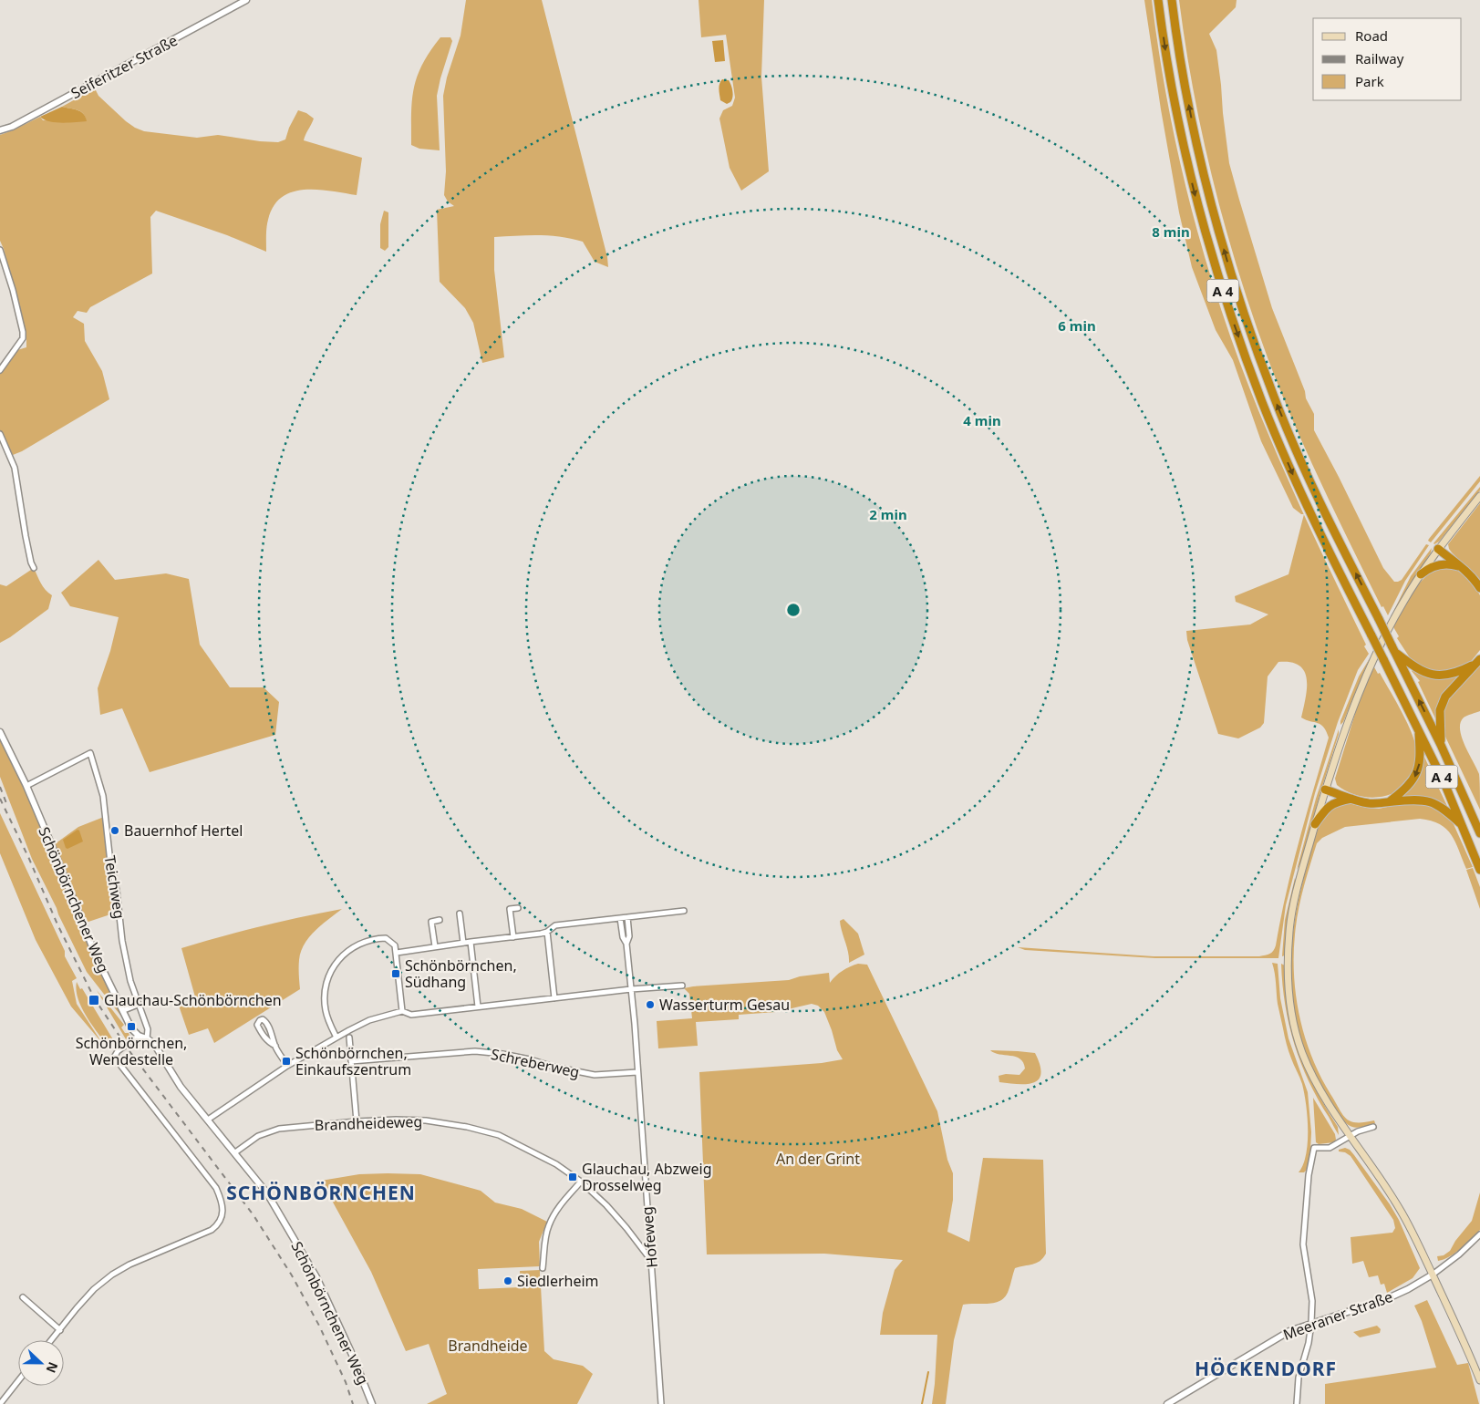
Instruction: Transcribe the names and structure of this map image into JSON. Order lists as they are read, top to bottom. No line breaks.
{"streets":{"highway":["A 4"],"street":["Seiferitzer Straße","Teichweg","Schönbörnchener Weg","Schreberweg","Brandheideweg","Hofeweg","Meeraner Straße"]},"crossings":[["Teichweg","Schönbörnchener Weg"],["Schönbörnchener Weg","Brandheideweg"],["Schreberweg","Hofeweg"],["Brandheideweg","Hofeweg"]],"districts":["SCHÖNBÖRNCHEN","HÖCKENDORF"],"parks":["An der Grint","Brandheide"],"places":{"other":["Bauernhof Hertel","Wasserturm Gesau","Siedlerheim"],"transit":["Schönbörnchen, Südhang","Glauchau-Schönbörnchen","Schönbörnchen, Wendestelle","Schönbörnchen, Einkaufszentrum","Glauchau, Abzweig Drosselweg"]},"legend":["Road","Railway","Park"],"north":"right","rings":["8 min","6 min","4 min","2 min"]}
